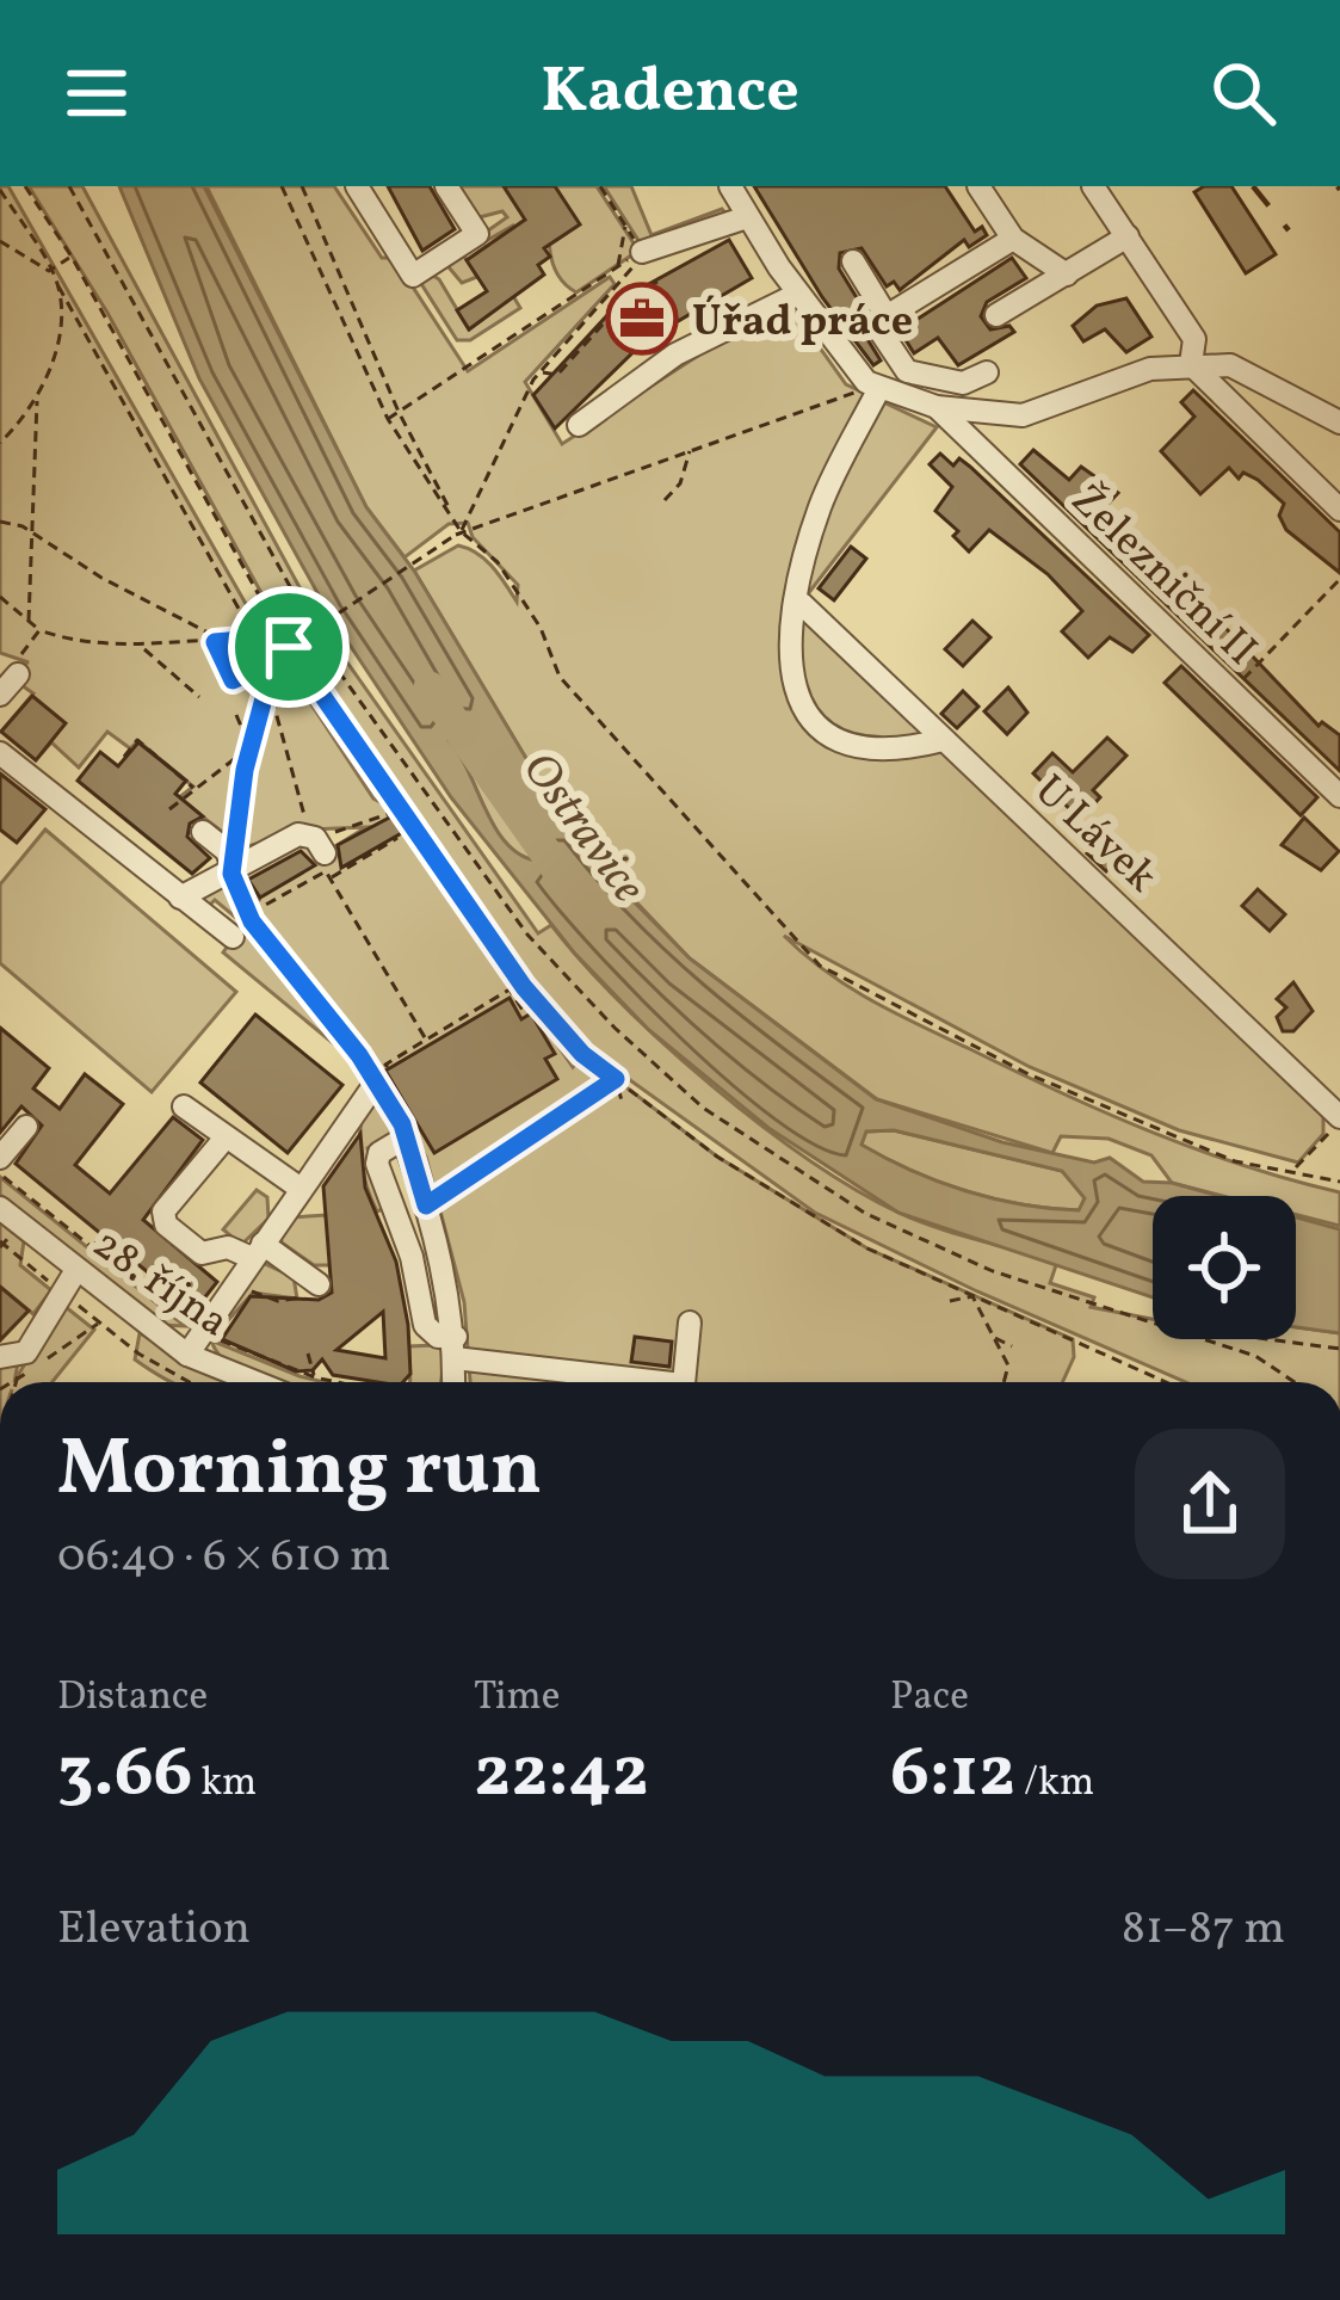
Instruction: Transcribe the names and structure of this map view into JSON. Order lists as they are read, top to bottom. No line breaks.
{"streets":{"street":["Železniční II","U Lávek","28. října"]},"water":["Ostravice"],"places":{"office":["Úřad práce"]},"page":{"header":"Kadence","heading":["Morning run","06:40 · 6 × 610 m"],"stats":[["Distance","3.66 km"],["Time","22:42"],["Pace","6:12 /km"]],"chart":["Elevation","81–87 m"]}}
